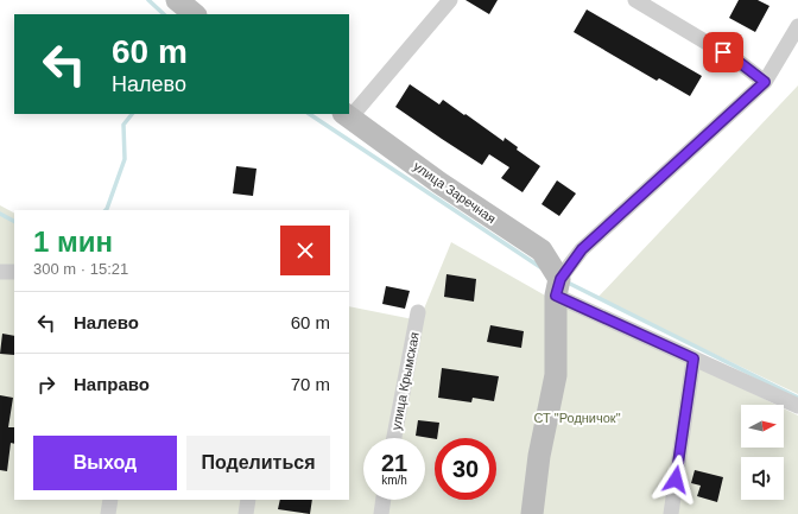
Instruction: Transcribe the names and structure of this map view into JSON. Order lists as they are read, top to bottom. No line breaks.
{"streets":{"street":["улица Заречная","улица Крымская"]},"parks":["СТ \"Родничок\""],"north":"right","page":{"turn":["60 m","Налево"],"heading":["1 мин","300 m · 15:21"],"list":[{"name":"Налево","value":"60 m"},{"name":"Направо","value":"70 m"}],"buttons":["Выход","Поделиться"],"speed":"21 km/h","limit":"30"}}
